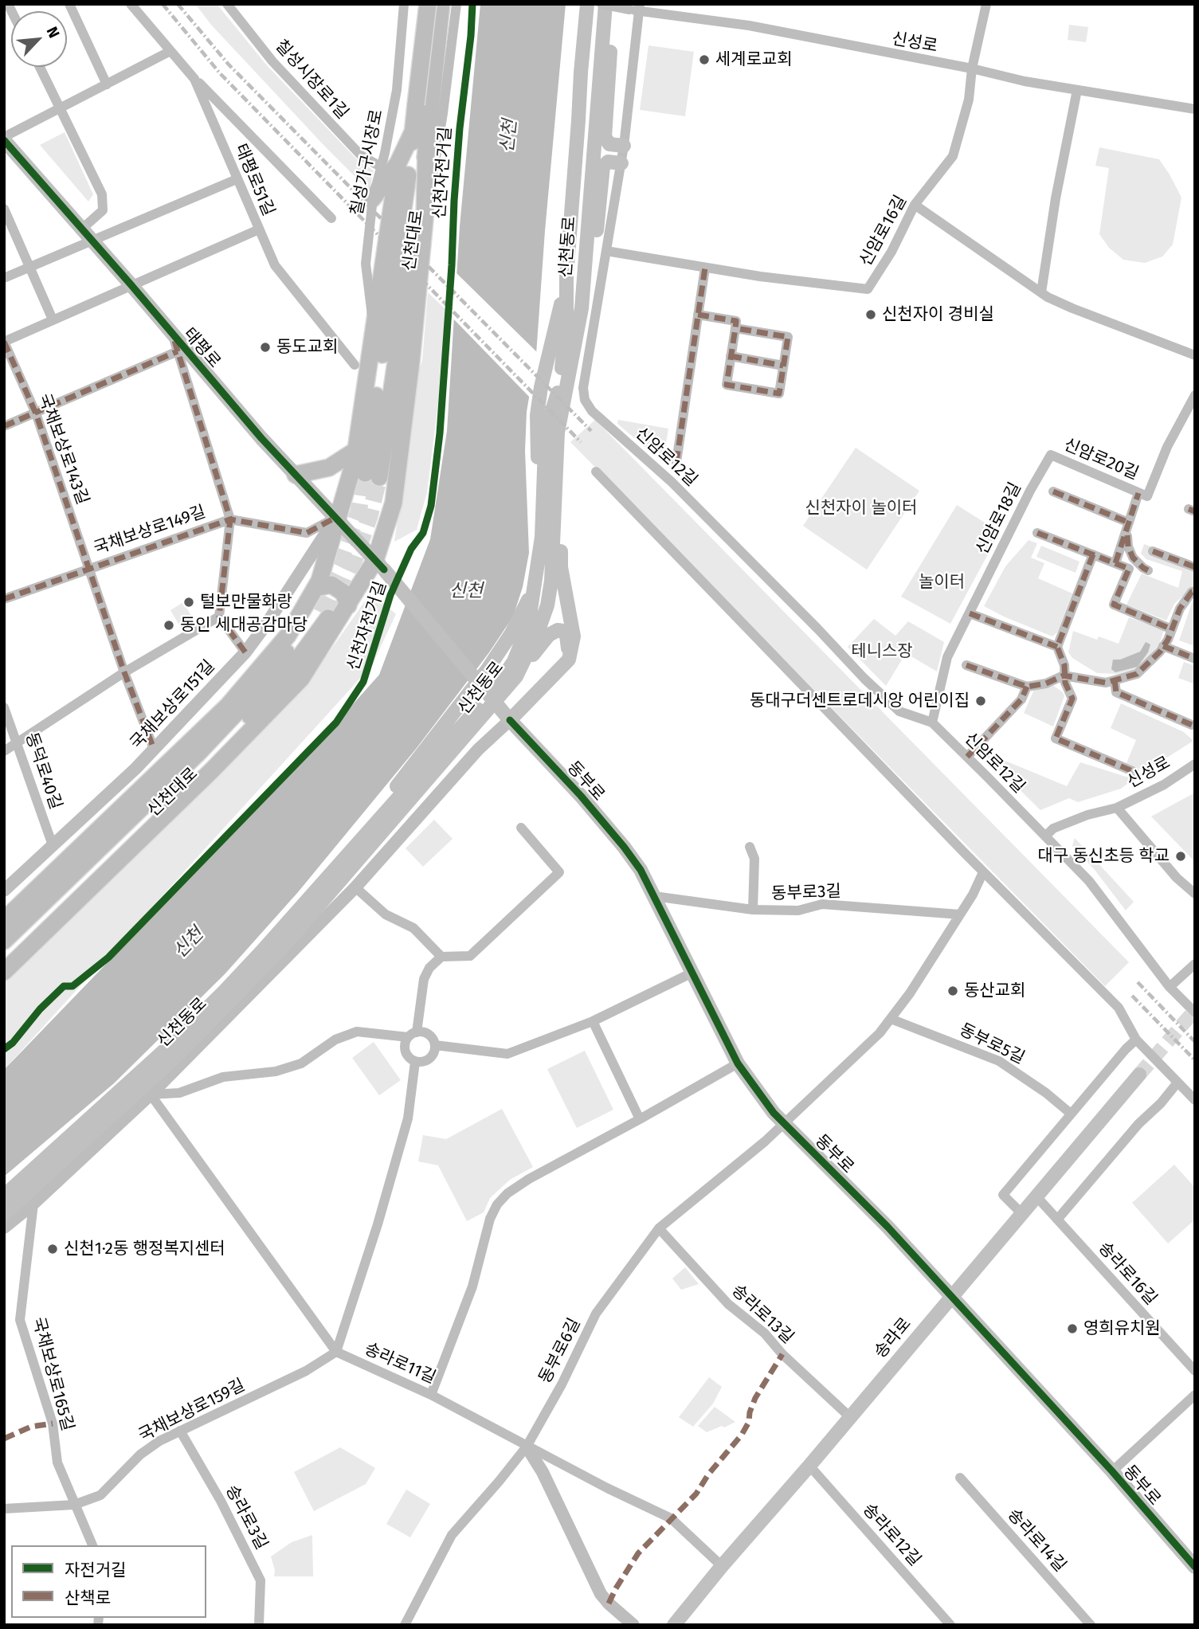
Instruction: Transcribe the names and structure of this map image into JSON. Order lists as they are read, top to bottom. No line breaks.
{"streets":{"highway":["신천대로"],"main road":["신천동로","태평로","동부로","송라로"],"street":["신성로","칠성시장로1길","칠성가구시장로","태평로51길","신암로16길","국채보상로143길","신암로12길","신암로20길","신암로18길","국채보상로149길","국채보상로151길","동덕로40길","동부로3길","동부로5길","송라로16길","송라로13길","동부로6길","송라로11길","국채보상로165길","국채보상로159길","송라로3길","송라로12길","송라로14길"],"cycle path":["신천자전거길"]},"crossings":[["신성로","신암로16길"],["신성로","신천동로"],["신성로","신암로12길"],["칠성시장로1길","칠성가구시장로"],["태평로51길","태평로"],["신암로16길","신암로12길"],["신천동로","동부로"],["신천동로","송라로11길"],["신천동로","국채보상로165길"],["태평로","국채보상로143길"],["태평로","국채보상로149길"],["태평로","국채보상로151길"],["태평로","동부로"],["국채보상로143길","국채보상로149길"],["신암로12길","신암로18길"],["신암로20길","신암로18길"],["국채보상로149길","국채보상로151길"],["국채보상로151길","동덕로40길"],["동부로","동부로3길"],["동부로","송라로"],["동부로","동부로6길"],["동부로3길","동부로6길"],["동부로5길","동부로6길"],["송라로16길","송라로"],["송라로13길","송라로"],["송라로13길","동부로6길"],["송라로","송라로11길"],["송라로","송라로12길"],["동부로6길","송라로11길"],["송라로11길","국채보상로159길"],["국채보상로165길","국채보상로159길"],["국채보상로159길","송라로3길"]],"water":["신천"],"parks":["신천자이 놀이터","놀이터","테니스장"],"places":["세계로교회","신천자이 경비실","동도교회","털보만물화랑","동인 세대공감마당","동대구더센트로데시앙 어린이집","대구 동신초등 학교","동산교회","신천1·2동 행정복지센터","영희유치원"],"legend":["자전거길","산책로"],"north":"top right"}
